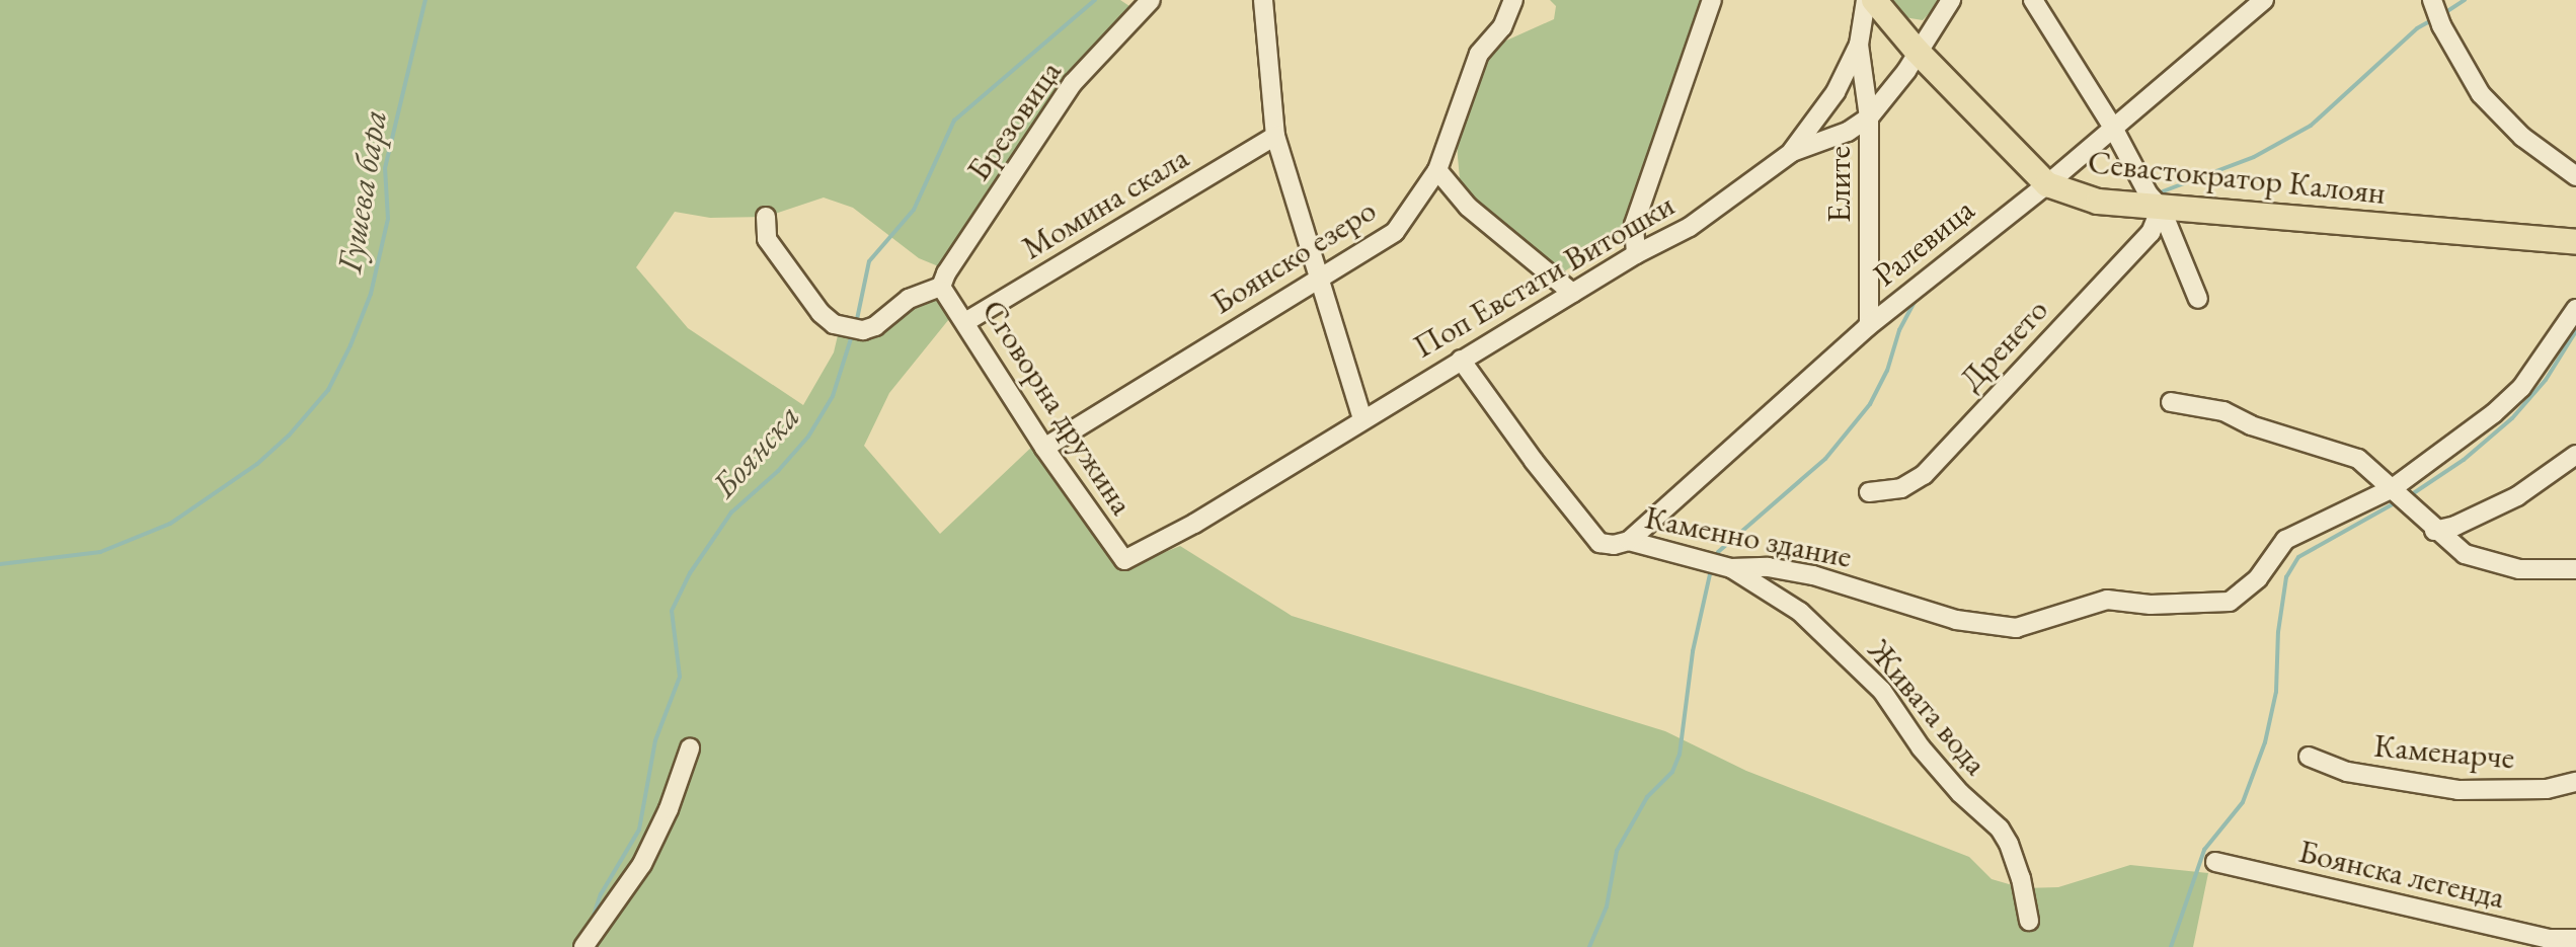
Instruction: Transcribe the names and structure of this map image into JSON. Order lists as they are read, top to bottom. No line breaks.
{"streets":{"main road":["Севастократор Калоян"],"street":["Брезовица","Елите","Момина скала","Ралевица","Боянско езеро","Поп Евстати Витошки","Дренето","Сговорна дружина","Каменно здание","Живата вода","Каменарче","Боянска легенда"]},"crossings":[["Брезовица","Сговорна дружина"],["Севастократор Калоян","Ралевица"],["Севастократор Калоян","Поп Евстати Витошки"],["Севастократор Калоян","Дренето"],["Елите","Ралевица"],["Елите","Поп Евстати Витошки"],["Момина скала","Сговорна дружина"],["Ралевица","Каменно здание"],["Боянско езеро","Сговорна дружина"],["Поп Евстати Витошки","Сговорна дружина"],["Поп Евстати Витошки","Каменно здание"],["Каменно здание","Живата вода"]],"water":["Гушева бара","Боянска"]}
